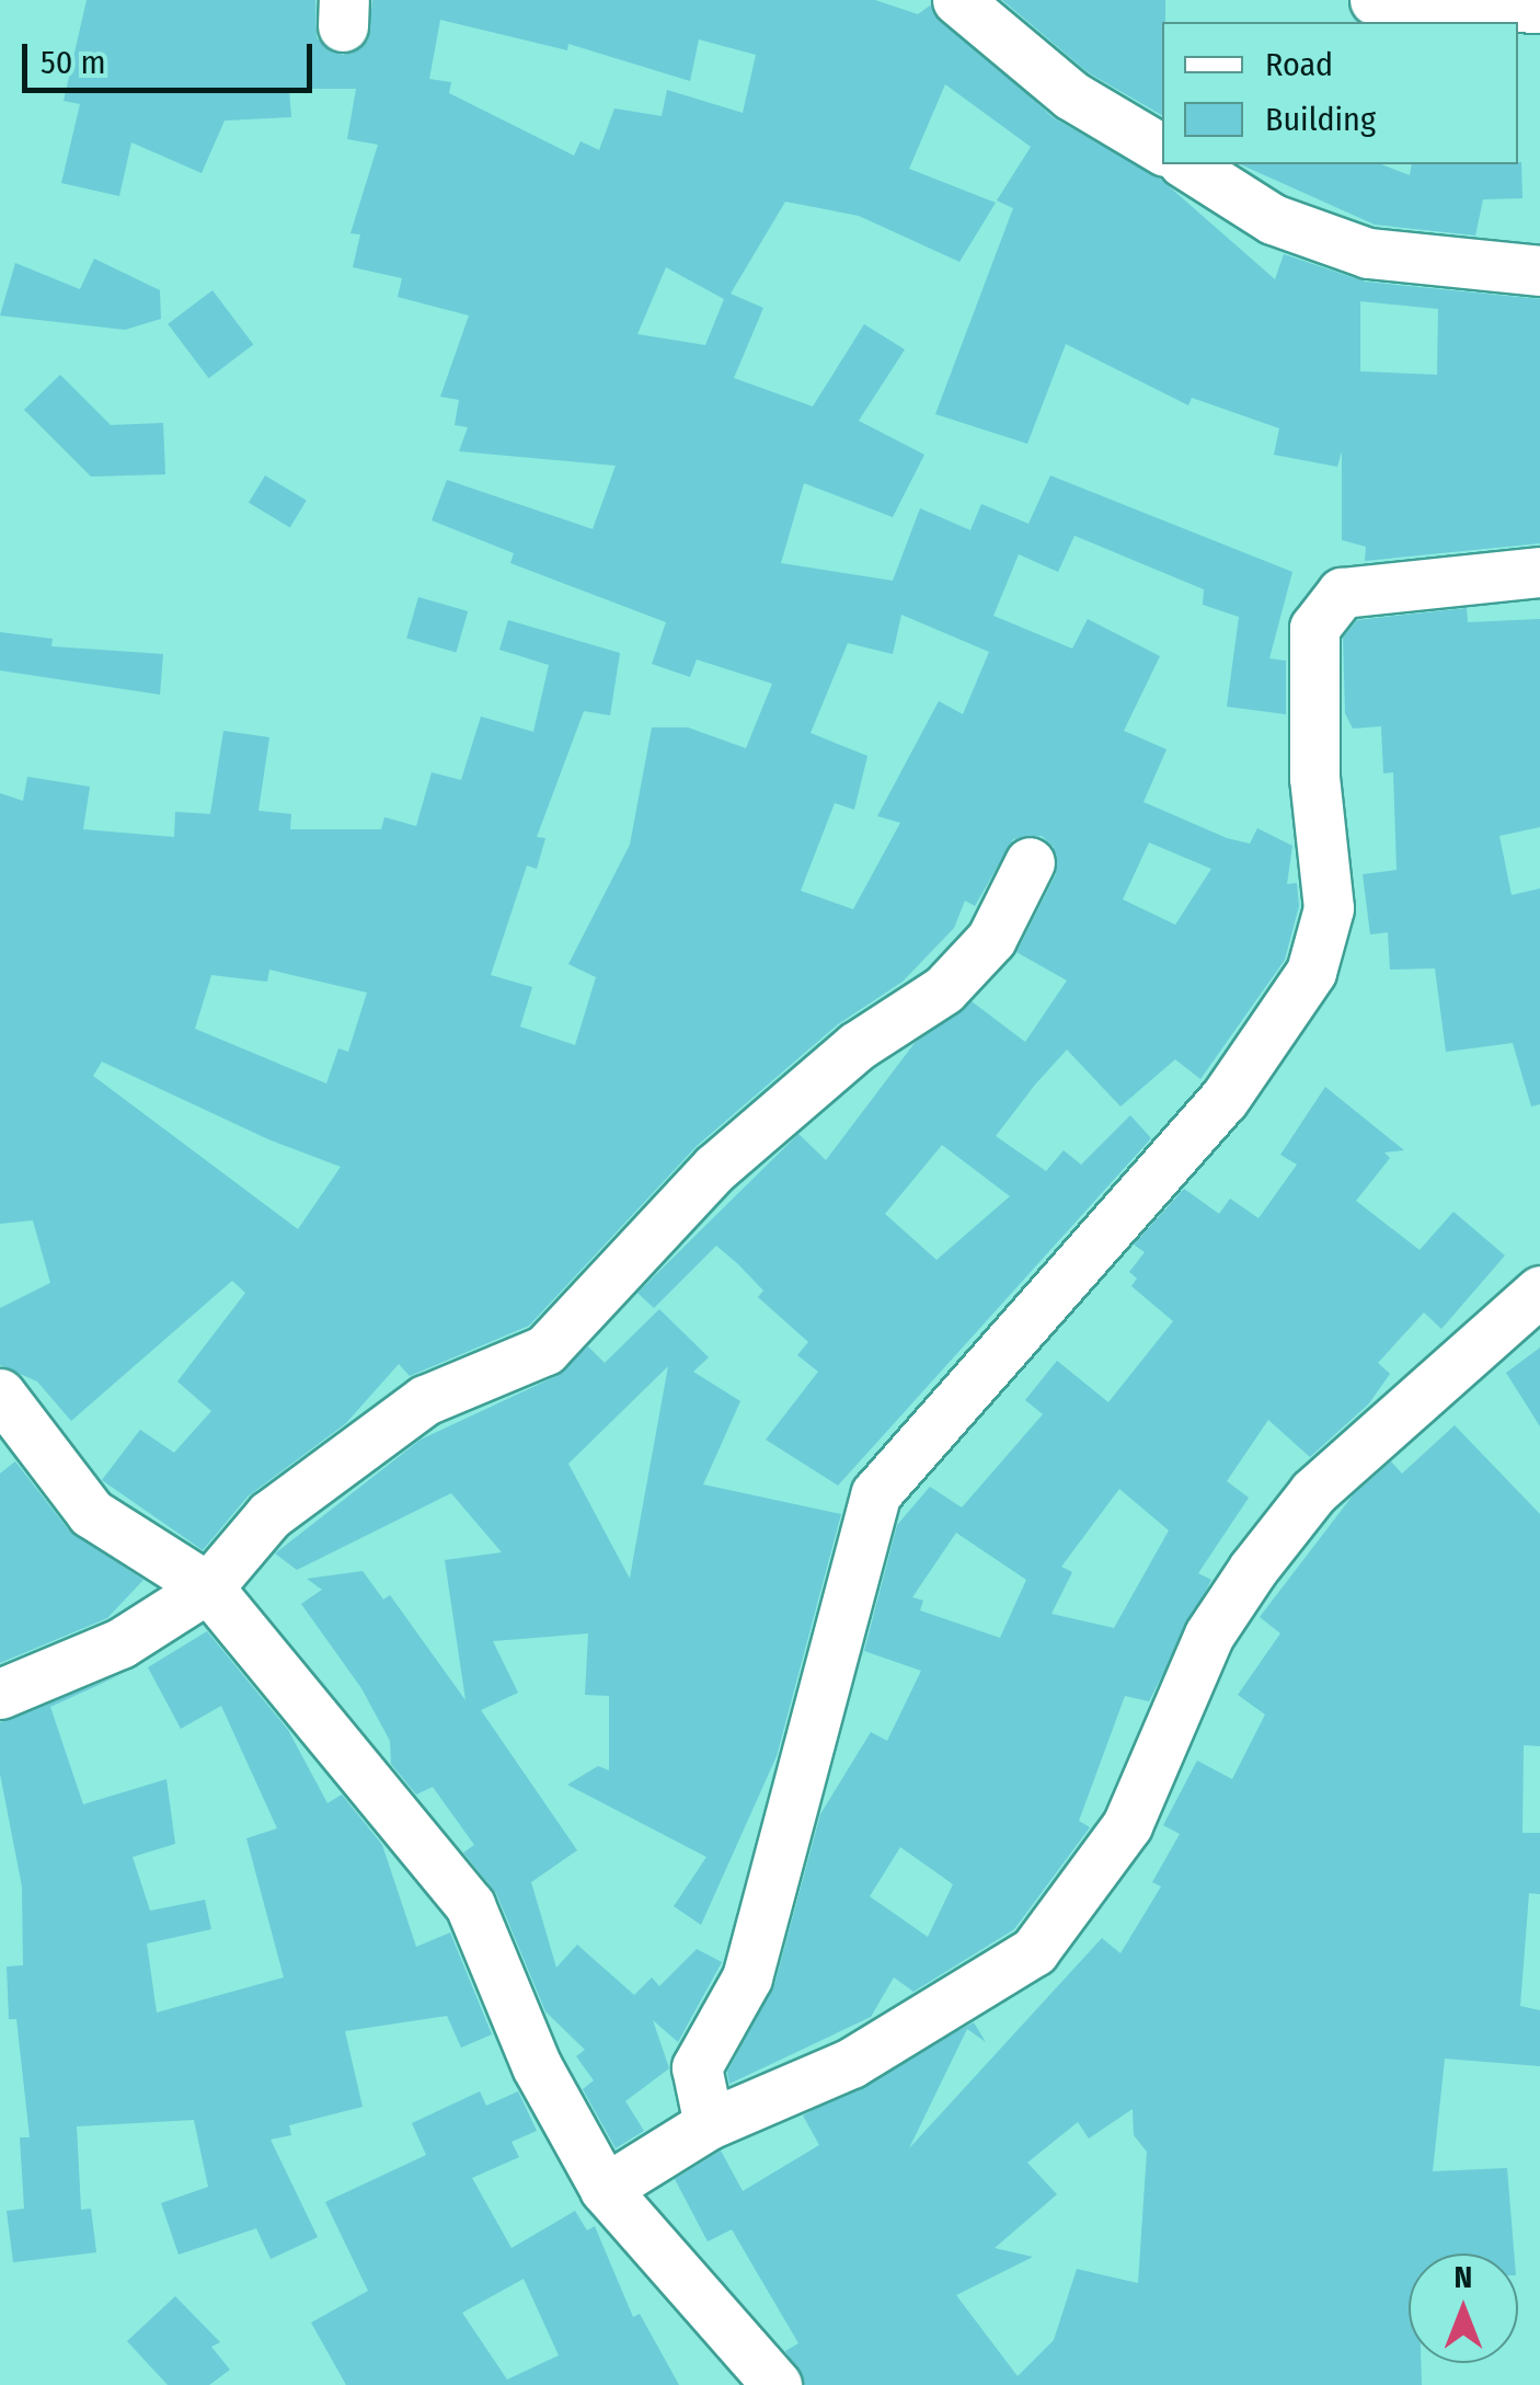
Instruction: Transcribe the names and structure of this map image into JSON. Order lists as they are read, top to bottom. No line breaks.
{"legend":["Road","Building"],"scale_bar":"50 m","north":"top"}
